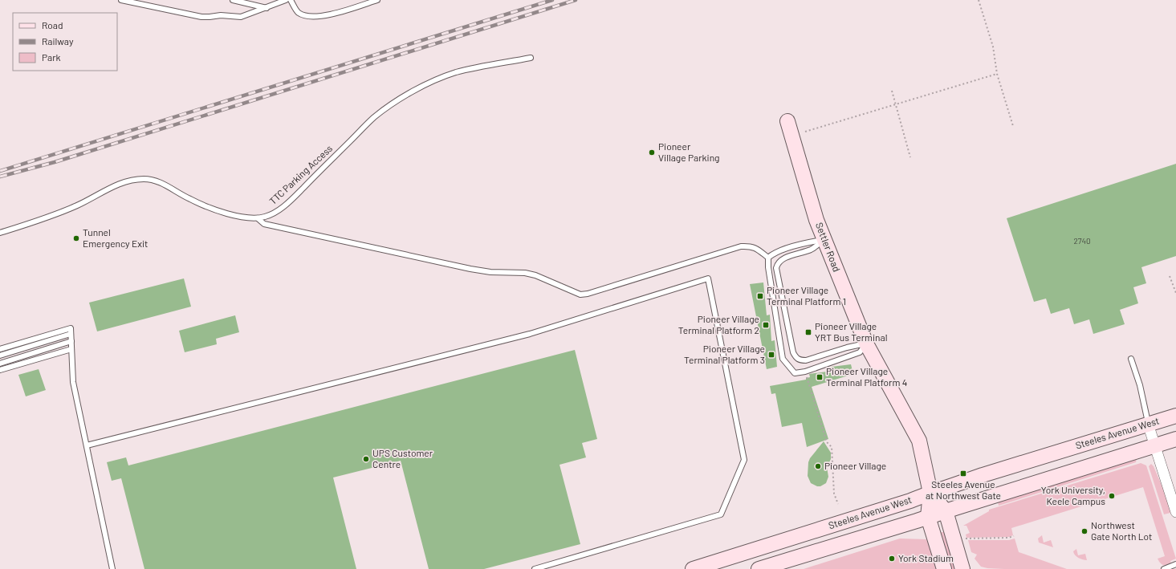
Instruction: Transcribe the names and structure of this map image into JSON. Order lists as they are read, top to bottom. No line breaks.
{"streets":{"main road":["Settler Road","Steeles Avenue West"],"lane":["TTC Parking Access"]},"crossings":[["Settler Road","Steeles Avenue West"]],"places":{"other":["Pioneer Village Parking","Tunnel Emergency Exit","UPS Customer Centre","Pioneer Village","York University, Keele Campus","Northwest Gate North Lot","York Stadium"],"transit":["Pioneer Village Terminal Platform 1","Pioneer Village Terminal Platform 2","Pioneer Village YRT Bus Terminal","Pioneer Village Terminal Platform 3","Pioneer Village Terminal Platform 4","Steeles Avenue at Northwest Gate"]},"house_numbers":["2740"],"legend":["Road","Railway","Park"]}
